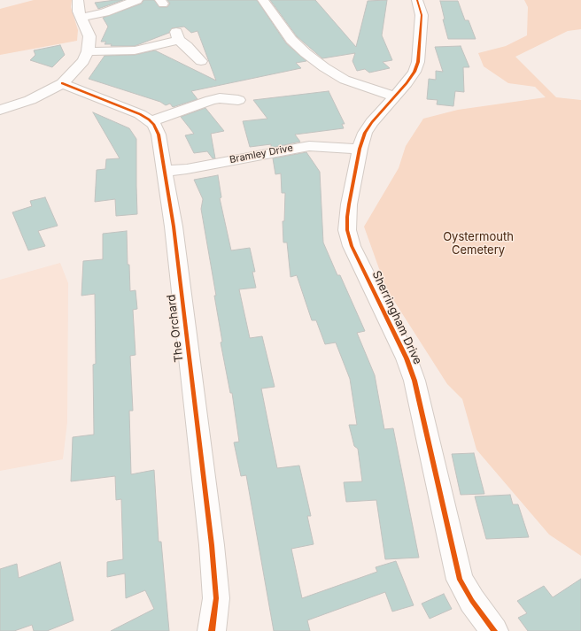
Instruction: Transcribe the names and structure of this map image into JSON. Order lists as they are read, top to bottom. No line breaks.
{"streets":{"street":["Bramley Drive","Sherringham Drive","The Orchard"]},"crossings":[["Bramley Drive","Sherringham Drive"],["Bramley Drive","The Orchard"]],"parks":["Oystermouth Cemetery"]}
